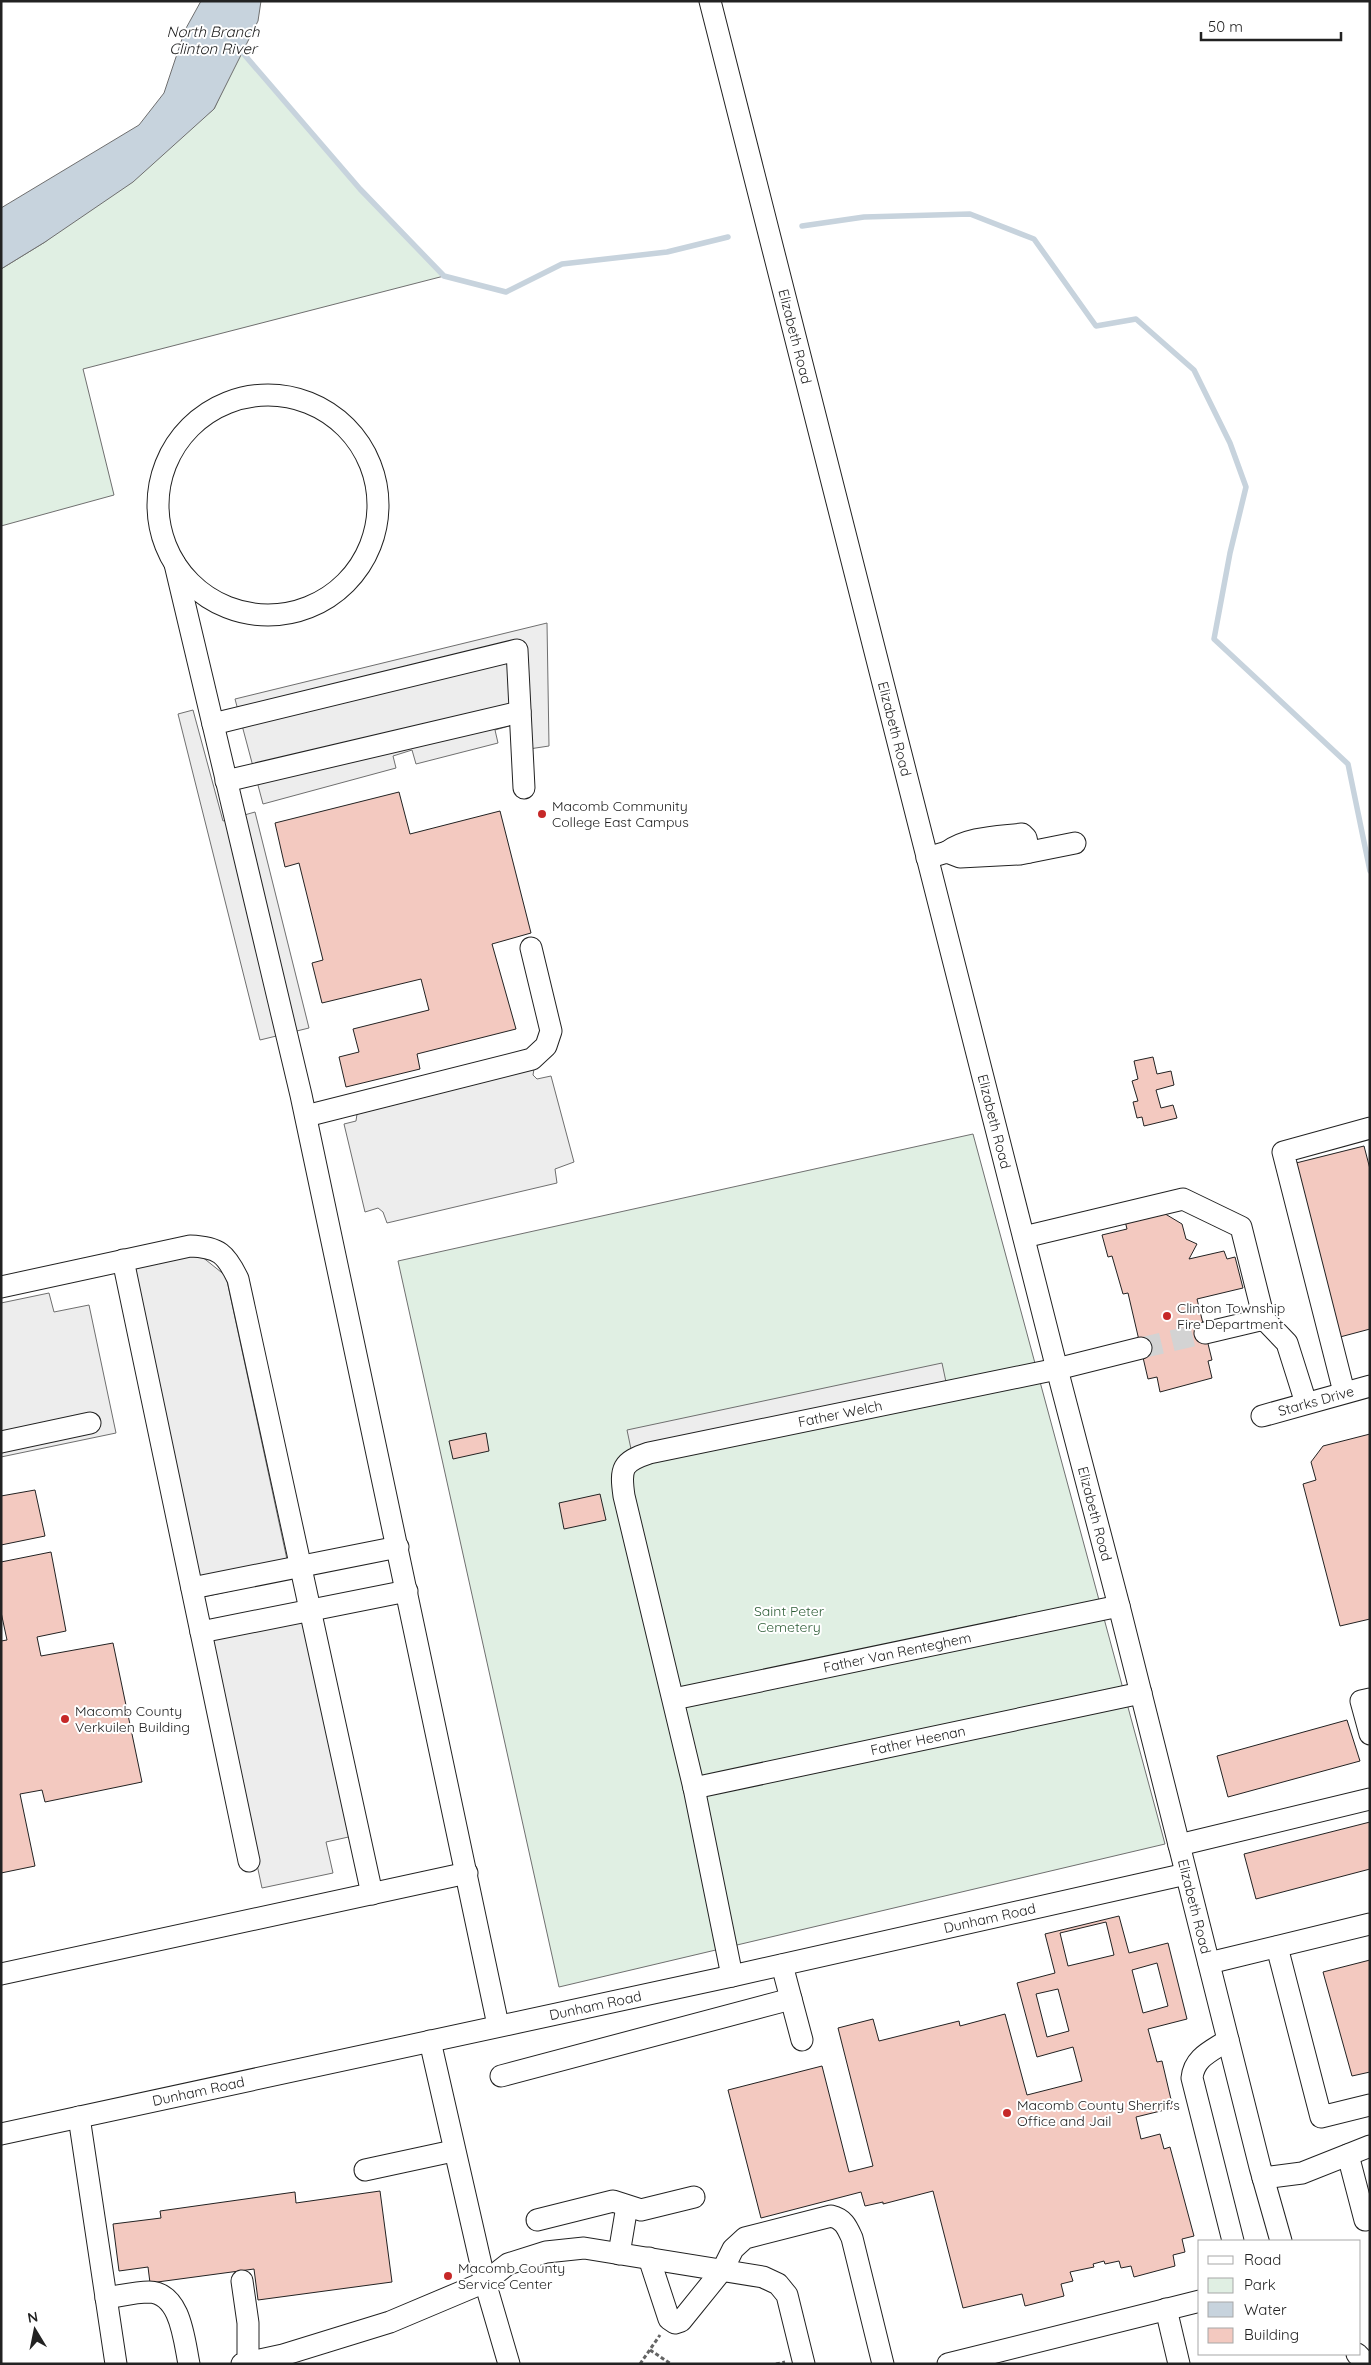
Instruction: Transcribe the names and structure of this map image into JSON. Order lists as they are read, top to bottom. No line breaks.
{"streets":{"street":["Elizabeth Road","Starks Drive","Father Welch","Father Van Renteghem","Father Heenan","Dunham Road"]},"crossings":[["Elizabeth Road","Father Welch"],["Elizabeth Road","Father Van Renteghem"],["Elizabeth Road","Father Heenan"],["Elizabeth Road","Dunham Road"],["Father Welch","Father Van Renteghem"]],"water":["North Branch Clinton River"],"parks":["Saint Peter Cemetery"],"places":["Macomb Community College East Campus","Clinton Township Fire Department","Macomb County Verkuilen Building","Macomb County Sherrif's Office and Jail","Macomb County Service Center"],"legend":["Road","Park","Water","Building"],"scale_bar":"50 m","north":"top"}
